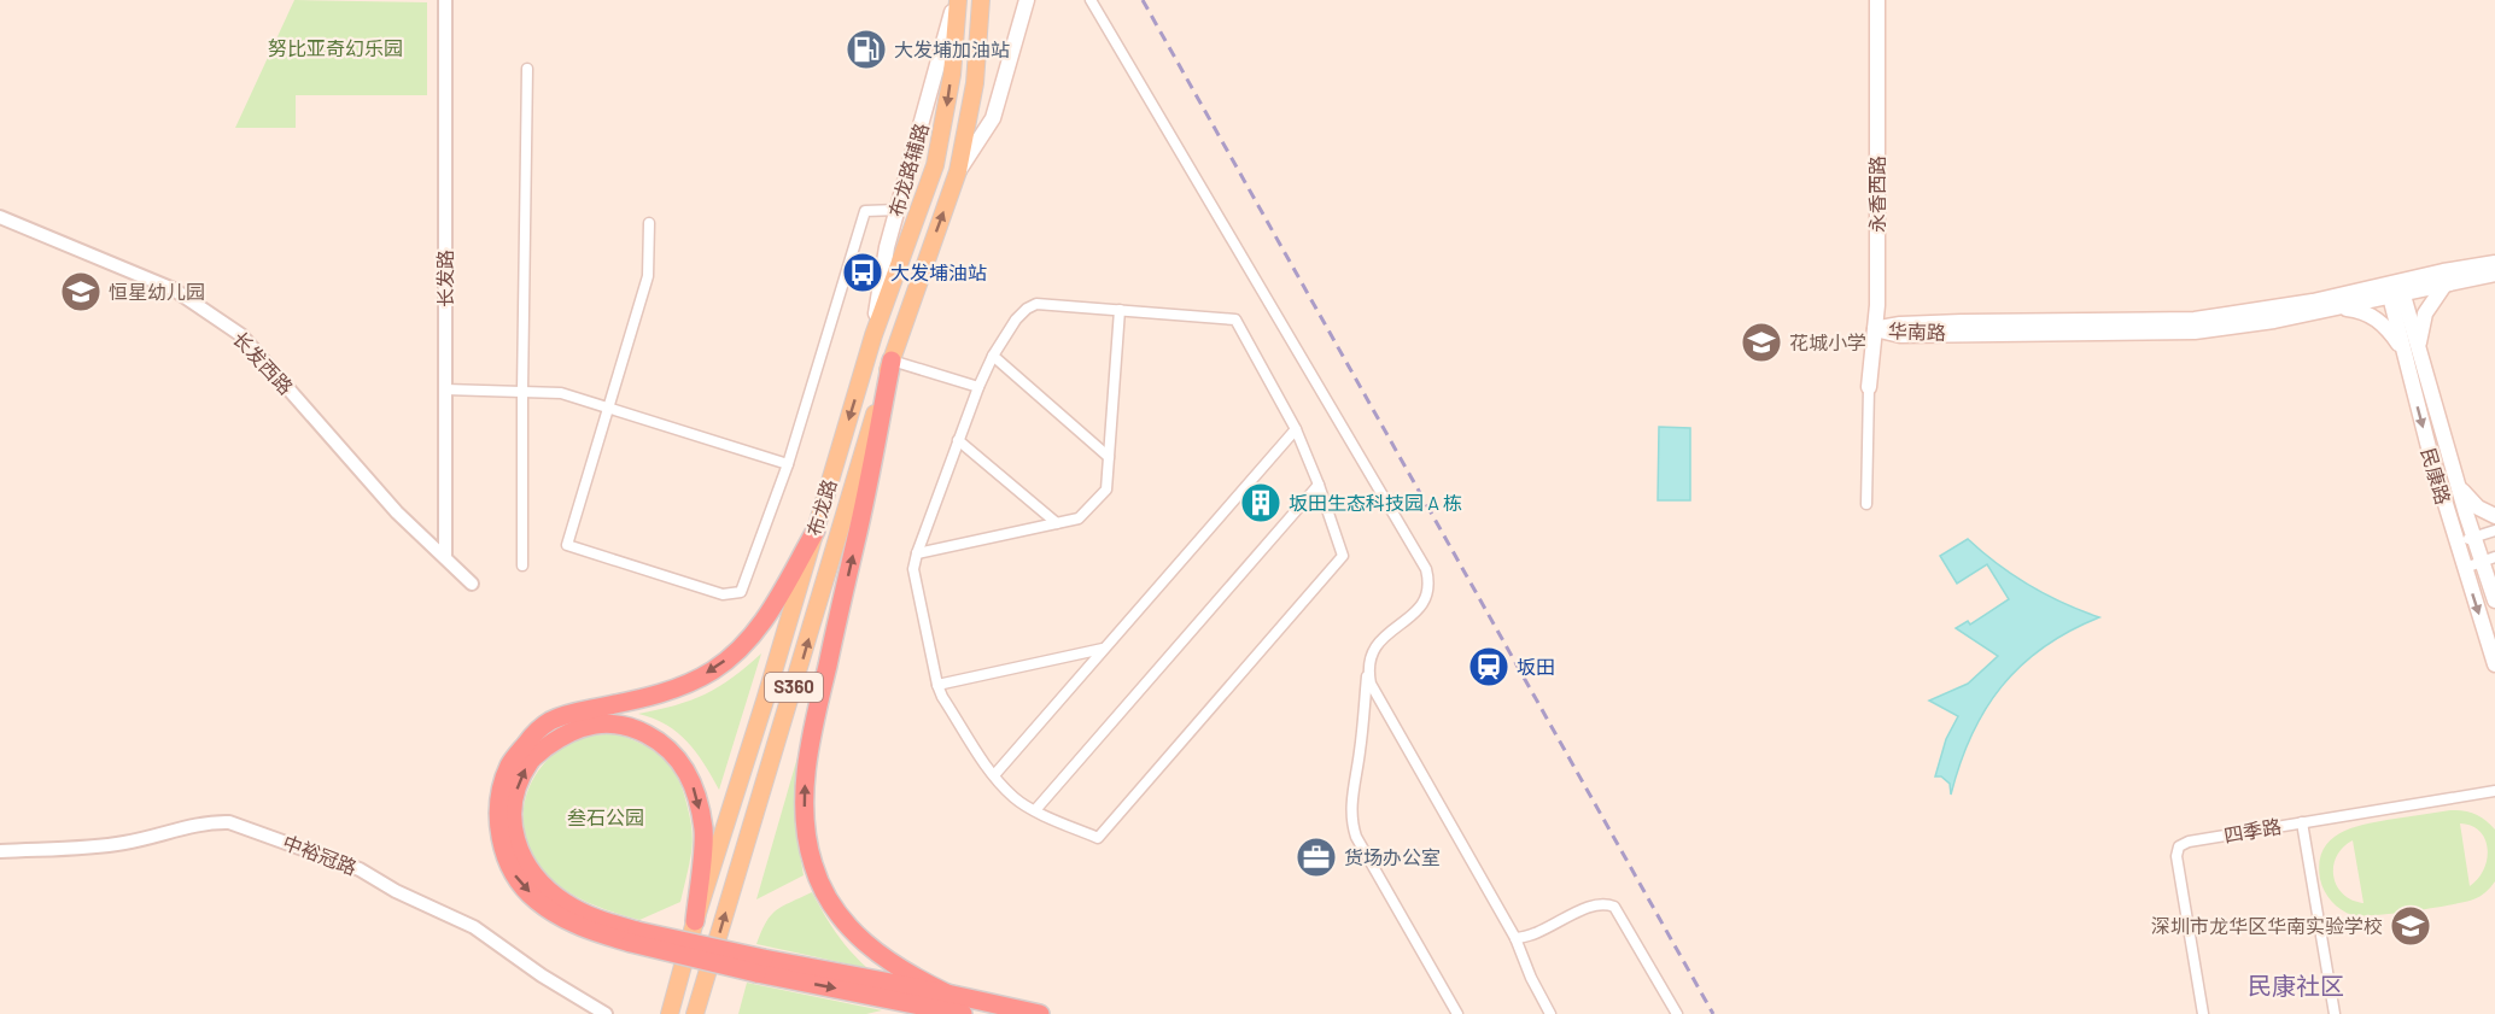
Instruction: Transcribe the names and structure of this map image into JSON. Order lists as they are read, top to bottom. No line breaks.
{"streets":{"main road":["布龙路辅路","永香西路","华南路","民康路","布龙路","S360"],"street":["长发路","长发西路","四季路","中裕冠路"]},"crossings":[["布龙路辅路","布龙路"],["永香西路","华南路"],["长发路","长发西路"],["华南路","民康路"]],"districts":["民康社区"],"parks":["努比亚奇幻乐园","叁石公园"],"places":{"fuel station":["大发埔加油站"],"bus stop":["大发埔油站"],"school or university":["恒星幼儿园","花城小学","深圳市龙华区华南实验学校"],"building":["坂田生态科技园 A 栋"],"station":["坂田"],"office":["货场办公室"]}}
